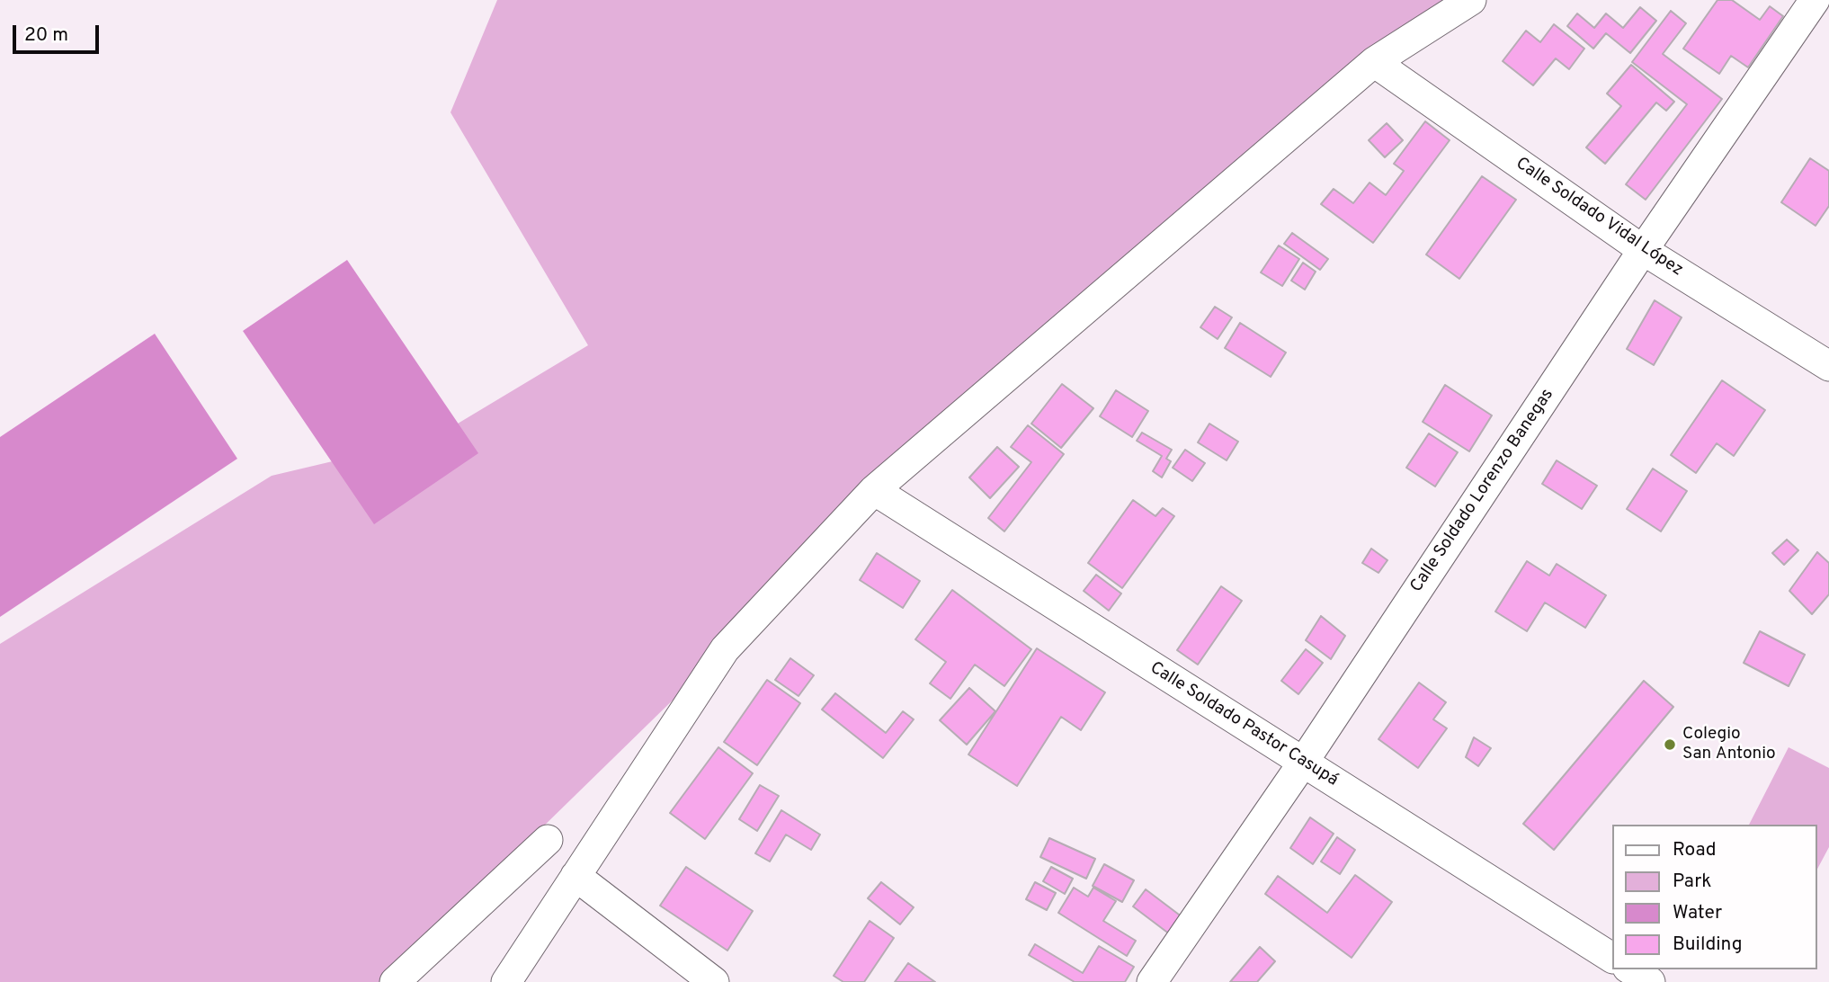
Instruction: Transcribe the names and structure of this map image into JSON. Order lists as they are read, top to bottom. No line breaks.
{"streets":{"street":["Calle Soldado Vidal López","Calle Soldado Lorenzo Banegas","Calle Soldado Pastor Casupá"]},"crossings":[["Calle Soldado Vidal López","Calle Soldado Lorenzo Banegas"],["Calle Soldado Lorenzo Banegas","Calle Soldado Pastor Casupá"]],"places":["Colegio San Antonio"],"legend":["Road","Park","Water","Building"],"scale_bar":"20 m"}
